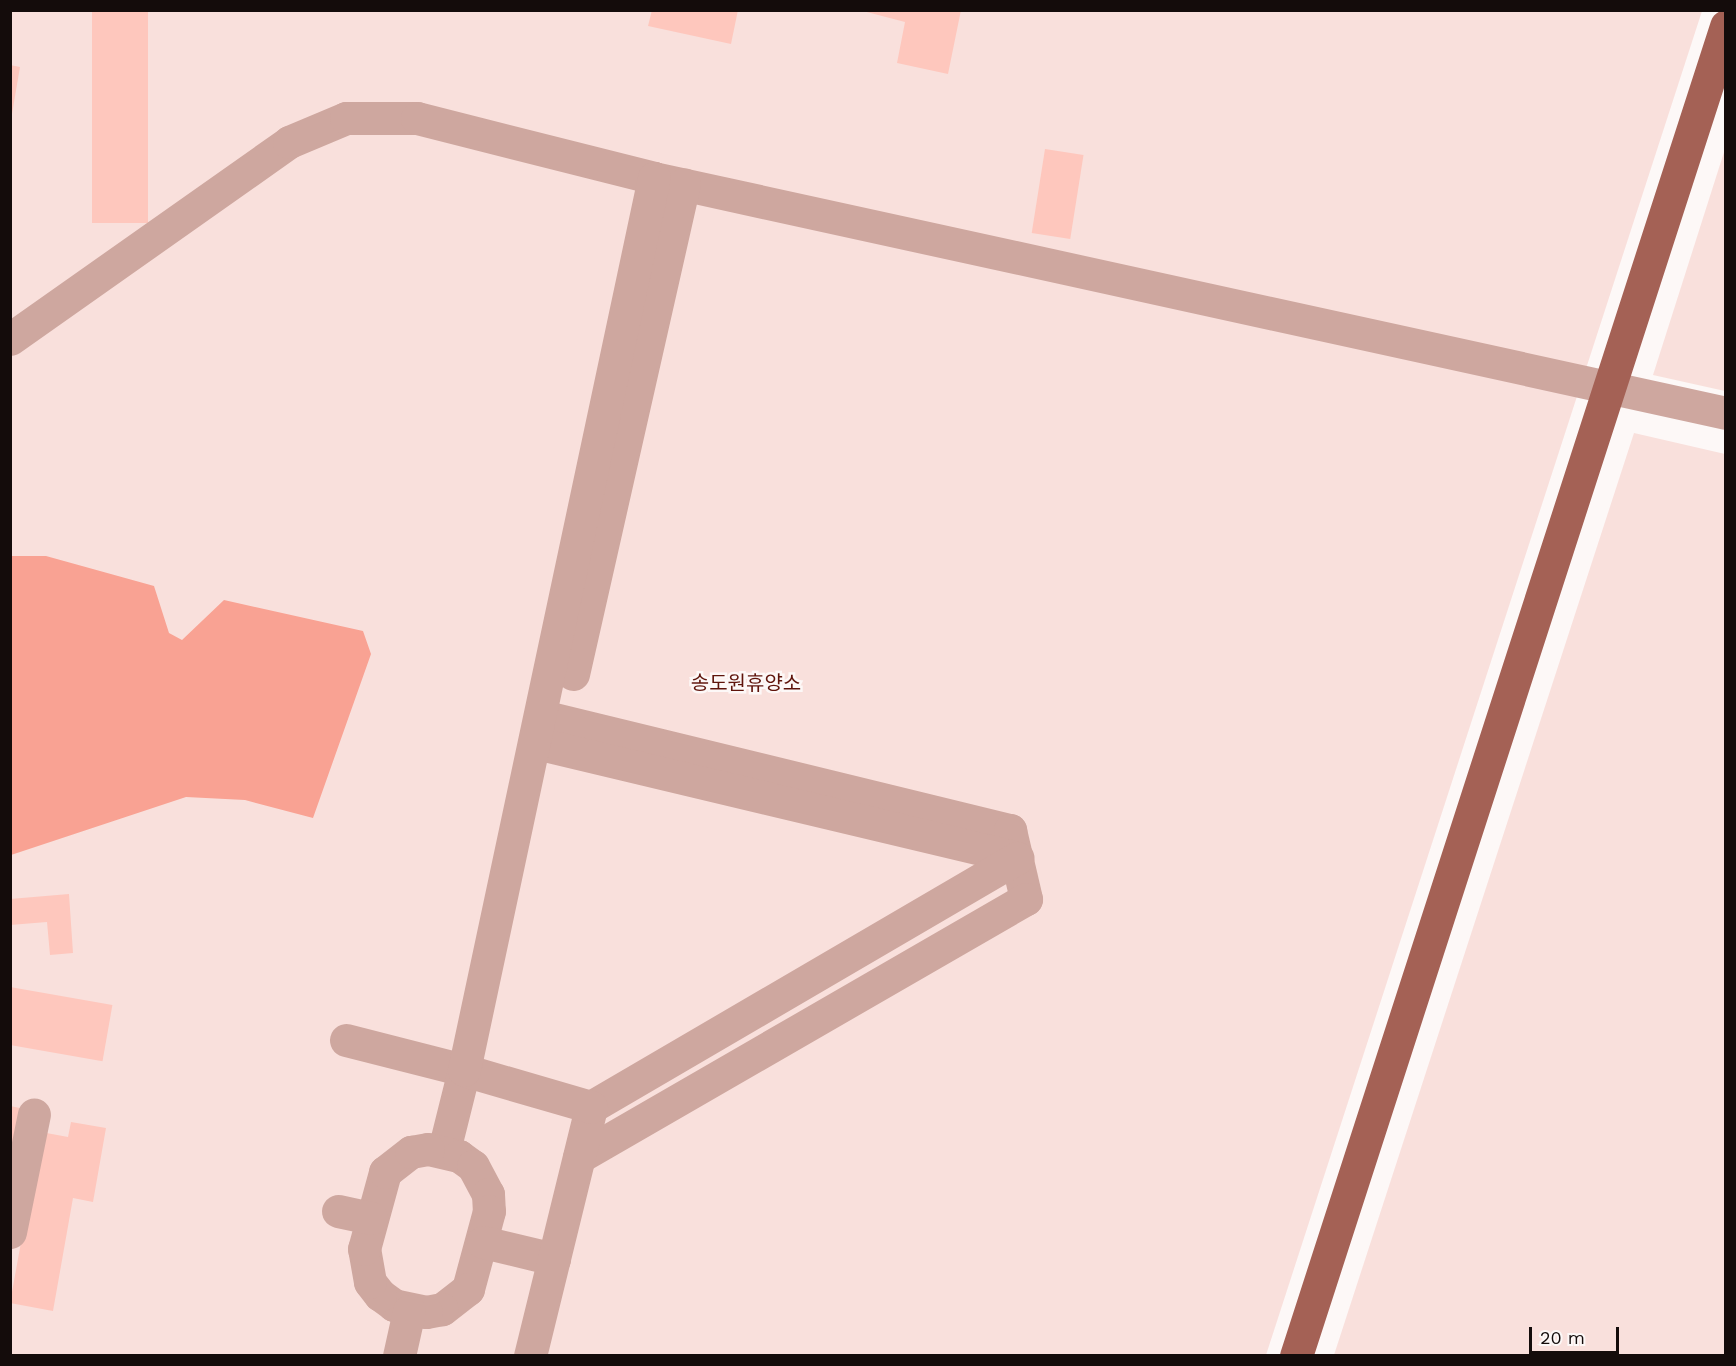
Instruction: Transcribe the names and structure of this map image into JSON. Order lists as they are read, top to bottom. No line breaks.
{"parks":["송도원휴양소"],"scale_bar":"20 m"}
